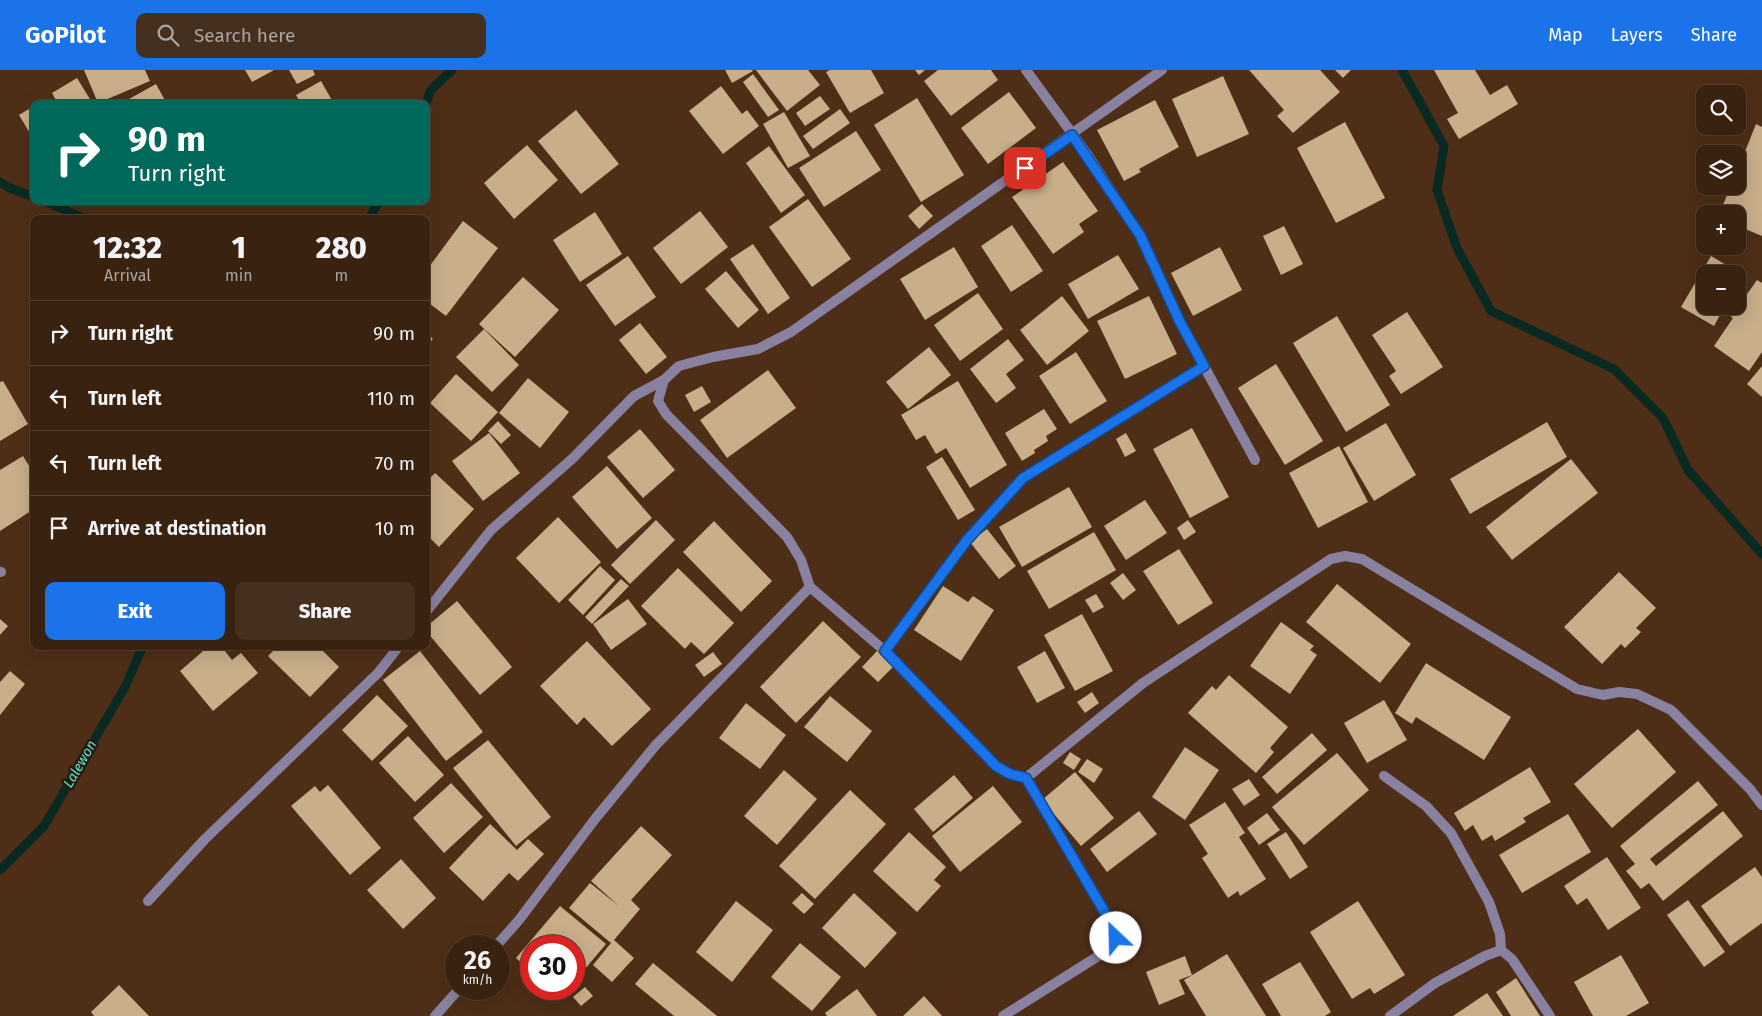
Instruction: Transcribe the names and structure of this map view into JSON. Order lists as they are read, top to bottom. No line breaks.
{"water":["Lalewon"],"page":{"header":"GoPilot","search":"Search here","nav":["Map","Layers","Share"],"map_buttons":["+","−"],"turn":["90 m","Turn right"],"eta":["12:32","Arrival","1","min","280","m"],"list":[{"name":"Turn right","value":"90 m"},{"name":"Turn left","value":"110 m"},{"name":"Turn left","value":"70 m"},{"name":"Arrive at destination","value":"10 m"}],"buttons":["Exit","Share"],"speed":"26 km/h","limit":"30"}}
